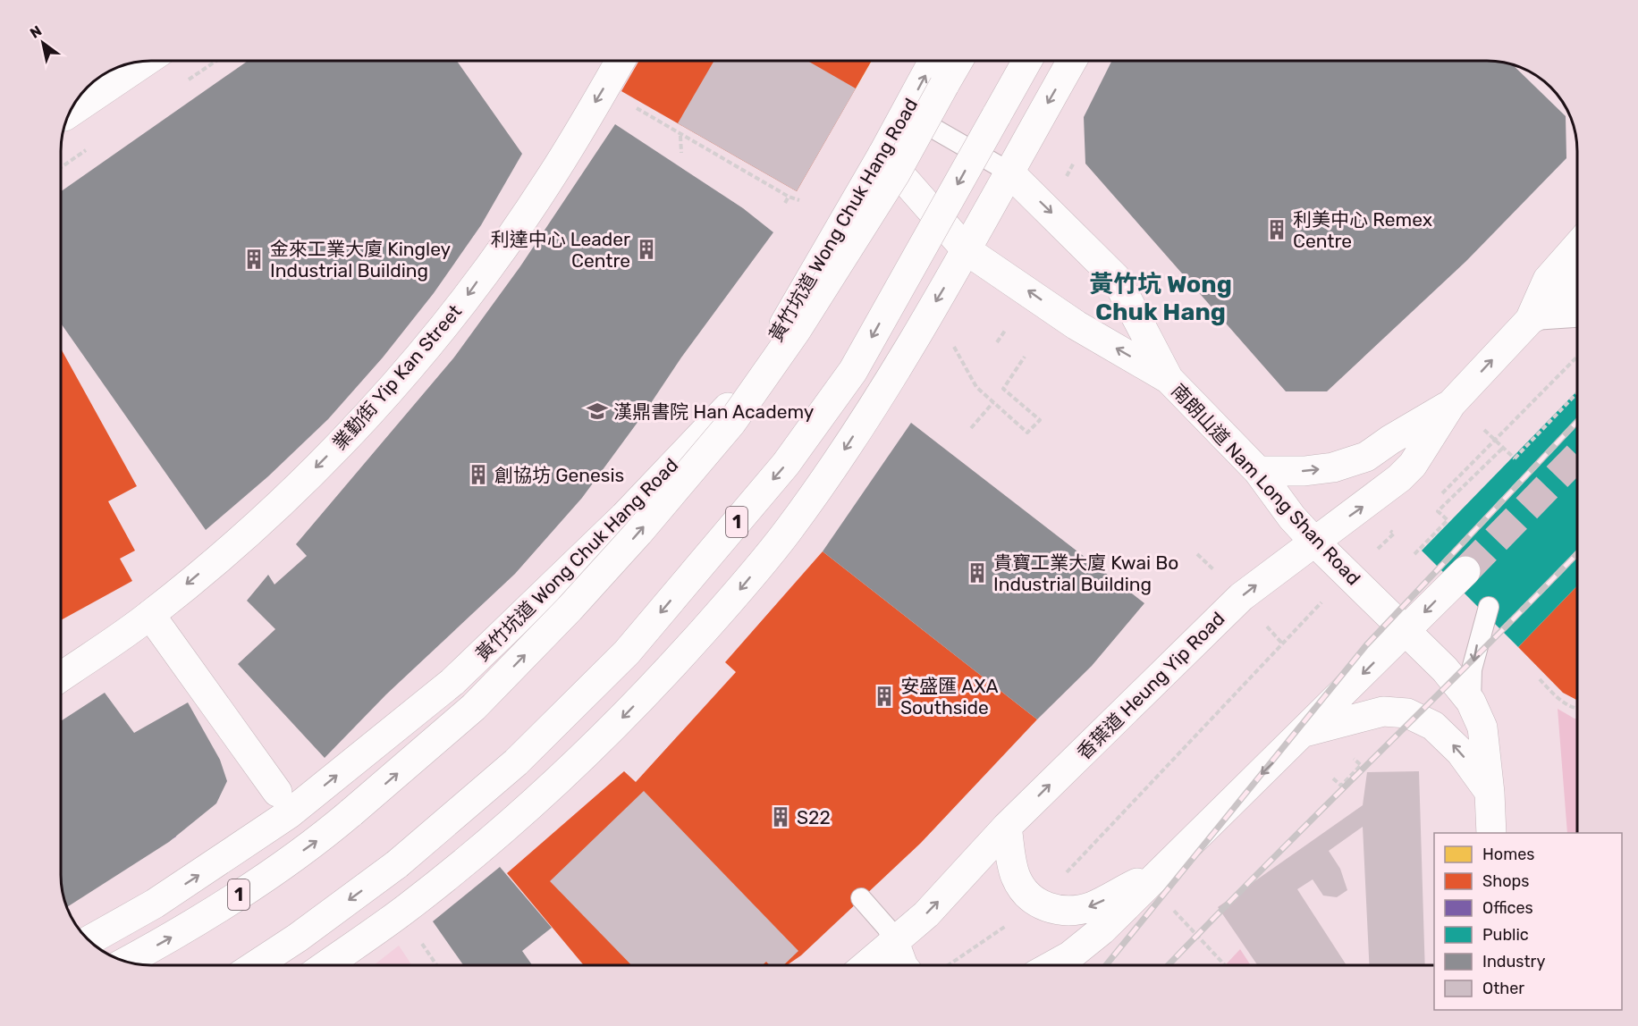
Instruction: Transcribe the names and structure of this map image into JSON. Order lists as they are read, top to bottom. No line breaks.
{"streets":{"main road":["黃竹坑道 Wong Chuk Hang Road","業勤街 Yip Kan Street","南朗山道 Nam Long Shan Road","1","香葉道 Heung Yip Road"]},"crossings":[["黃竹坑道 Wong Chuk Hang Road","南朗山道 Nam Long Shan Road"],["南朗山道 Nam Long Shan Road","香葉道 Heung Yip Road"]],"one_way":["業勤街 Yip Kan Street"],"districts":["黃竹坑 Wong Chuk Hang"],"places":{"building":["利美中心 Remex Centre","利達中心 Leader Centre","金來工業大廈 Kingley Industrial Building","創協坊 Genesis","貴寶工業大廈 Kwai Bo Industrial Building","安盛匯 AXA Southside","S22"],"school or university":["漢鼎書院 Han Academy"]},"legend":["Homes","Shops","Offices","Public","Industry","Other"],"north":"top left"}
